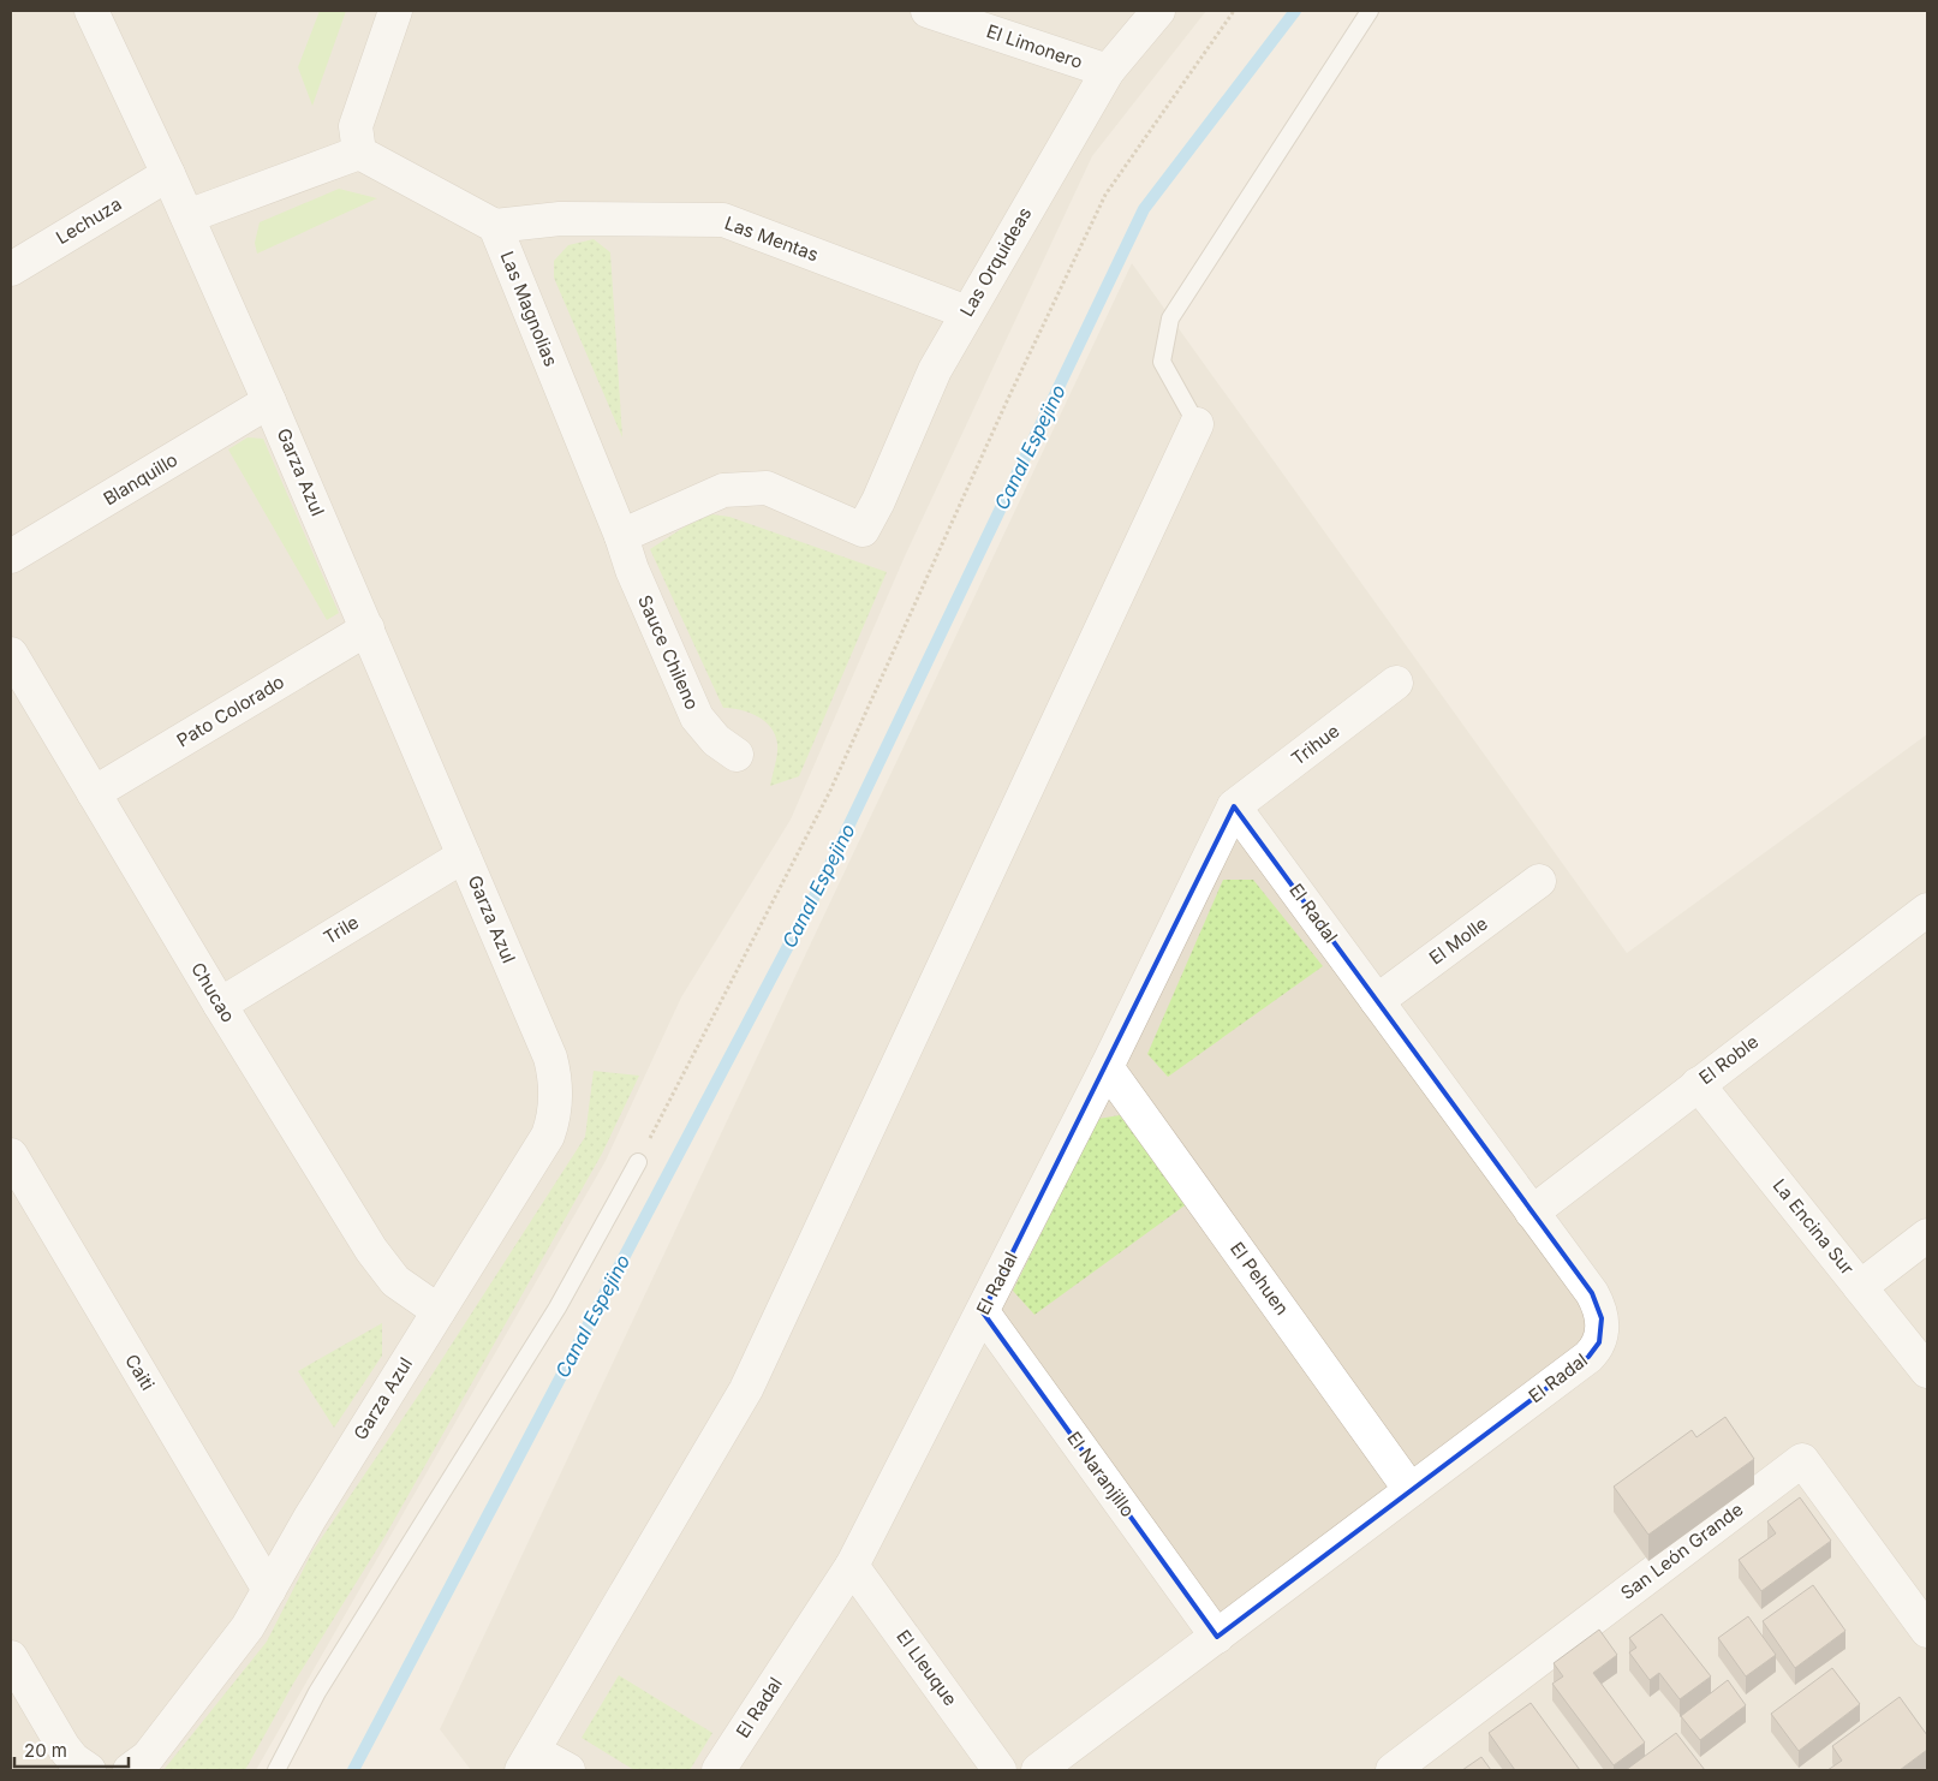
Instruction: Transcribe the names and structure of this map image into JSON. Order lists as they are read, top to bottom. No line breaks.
{"streets":{"street":["El Limonero","Lechuza","Las Mentas","Las Orquideas","Las Magnolias","Garza Azul","Blanquillo","Sauce Chileno","Pato Colorado","Trihue","El Radal","Trile","El Molle","Chucao","El Roble","La Encina Sur","El Pehuen","Caiti","El Naranjillo","San León Grande","El Lleuque"]},"crossings":[["El Limonero","Las Orquideas"],["Lechuza","Garza Azul"],["Las Mentas","Las Orquideas"],["Las Mentas","Las Magnolias"],["Las Orquideas","Las Magnolias"],["Las Orquideas","Sauce Chileno"],["Las Magnolias","Sauce Chileno"],["Garza Azul","Blanquillo"],["Garza Azul","Pato Colorado"],["Garza Azul","Trile"],["Garza Azul","Chucao"],["Garza Azul","Caiti"],["Pato Colorado","Chucao"],["Trihue","El Radal"],["El Radal","El Molle"],["El Radal","El Roble"],["El Radal","El Pehuen"],["El Radal","El Naranjillo"],["El Radal","El Lleuque"],["Trile","Chucao"],["El Roble","La Encina Sur"]],"water":["Canal Espejino"],"scale_bar":"20 m"}
